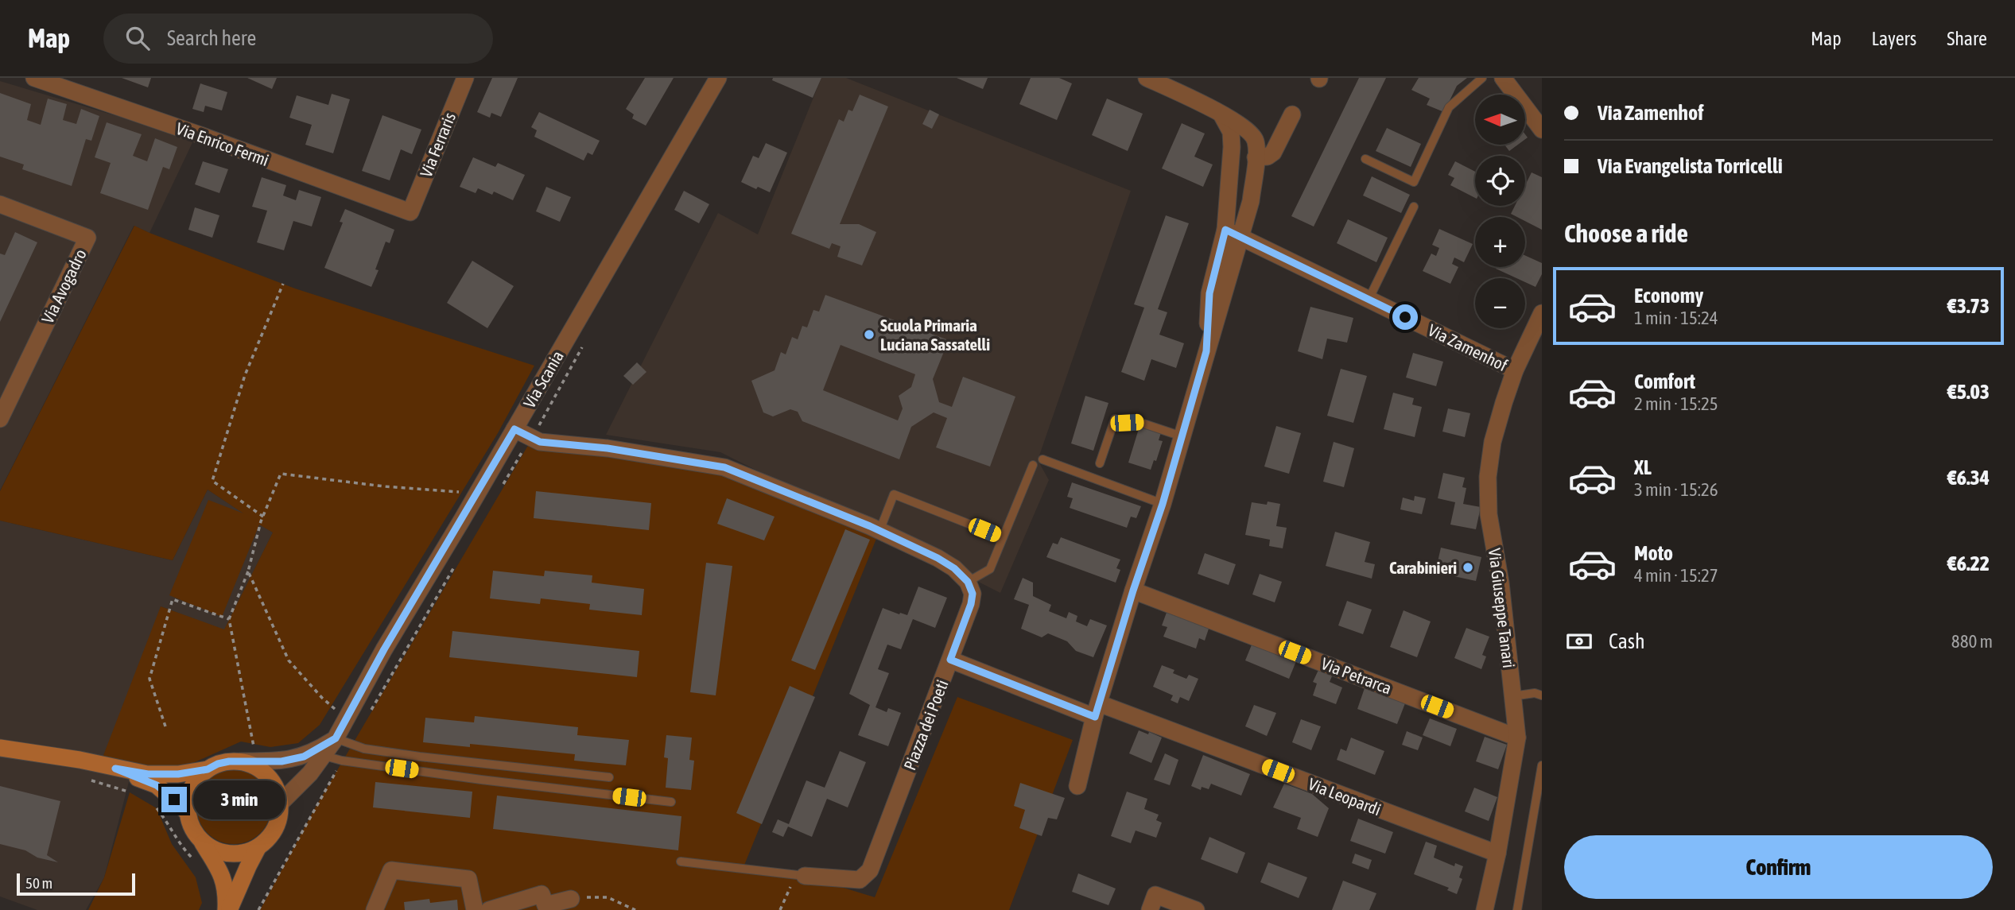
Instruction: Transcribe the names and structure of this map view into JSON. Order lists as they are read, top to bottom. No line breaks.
{"streets":{"main road":["Via Scania"],"street":["Via Enrico Fermi","Via Ferraris","Via Avogadro","Via Zamenhof","Via Giuseppe Tanari","Via Petrarca","Piazza dei Poeti","Via Leopardi"]},"crossings":[["Via Enrico Fermi","Via Ferraris"],["Via Zamenhof","Via Giuseppe Tanari"],["Via Giuseppe Tanari","Via Petrarca"],["Via Giuseppe Tanari","Via Leopardi"],["Piazza dei Poeti","Via Leopardi"]],"places":["Scuola Primaria Luciana Sassatelli","Carabinieri"],"scale_bar":"50 m","north":"left","page":{"header":"Map","search":"Search here","nav":["Map","Layers","Share"],"banner":["Via Zamenhof","Via Evangelista Torricelli"],"map_buttons":["+","−"],"heading":"Choose a ride","list":[{"name":"Economy","note":"1 min · 15:24","value":"€3.73"},{"name":"Comfort","note":"2 min · 15:25","value":"€5.03"},{"name":"XL","note":"3 min · 15:26","value":"€6.34"},{"name":"Moto","note":"4 min · 15:27","value":"€6.22"}],"pay":["Cash","880 m"],"bubble":"3 min","buttons":"Confirm","scale":"50 m"}}
